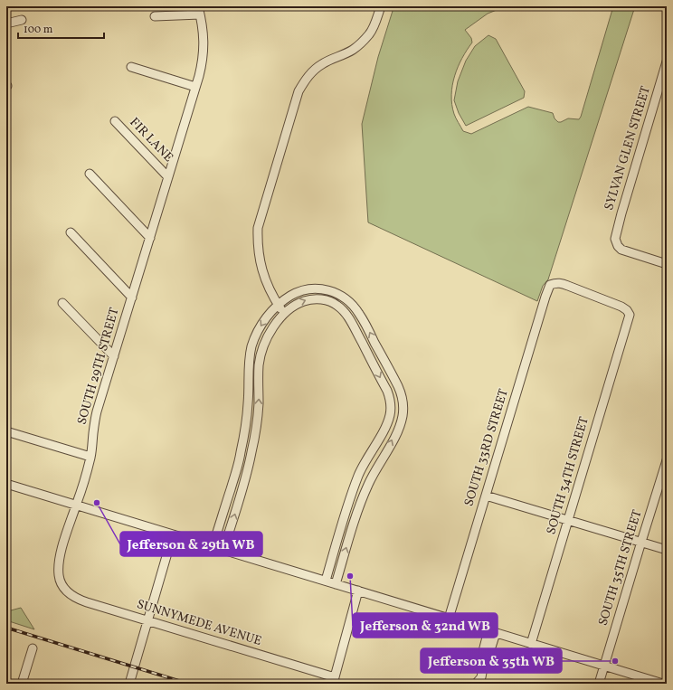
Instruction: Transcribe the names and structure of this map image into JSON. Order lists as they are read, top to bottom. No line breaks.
{"streets":{"street":["FIR LANE","SYLVAN GLEN STREET","SOUTH 29TH STREET","SOUTH 33RD STREET","SOUTH 34TH STREET","SOUTH 35TH STREET","SUNNYMEDE AVENUE"]},"crossings":[["FIR LANE","SOUTH 29TH STREET"],["SOUTH 29TH STREET","SUNNYMEDE AVENUE"],["SOUTH 33RD STREET","SOUTH 34TH STREET"]],"places":["Jefferson & 29th WB","Jefferson & 32nd WB","Jefferson & 35th WB"],"scale_bar":"100 m"}
